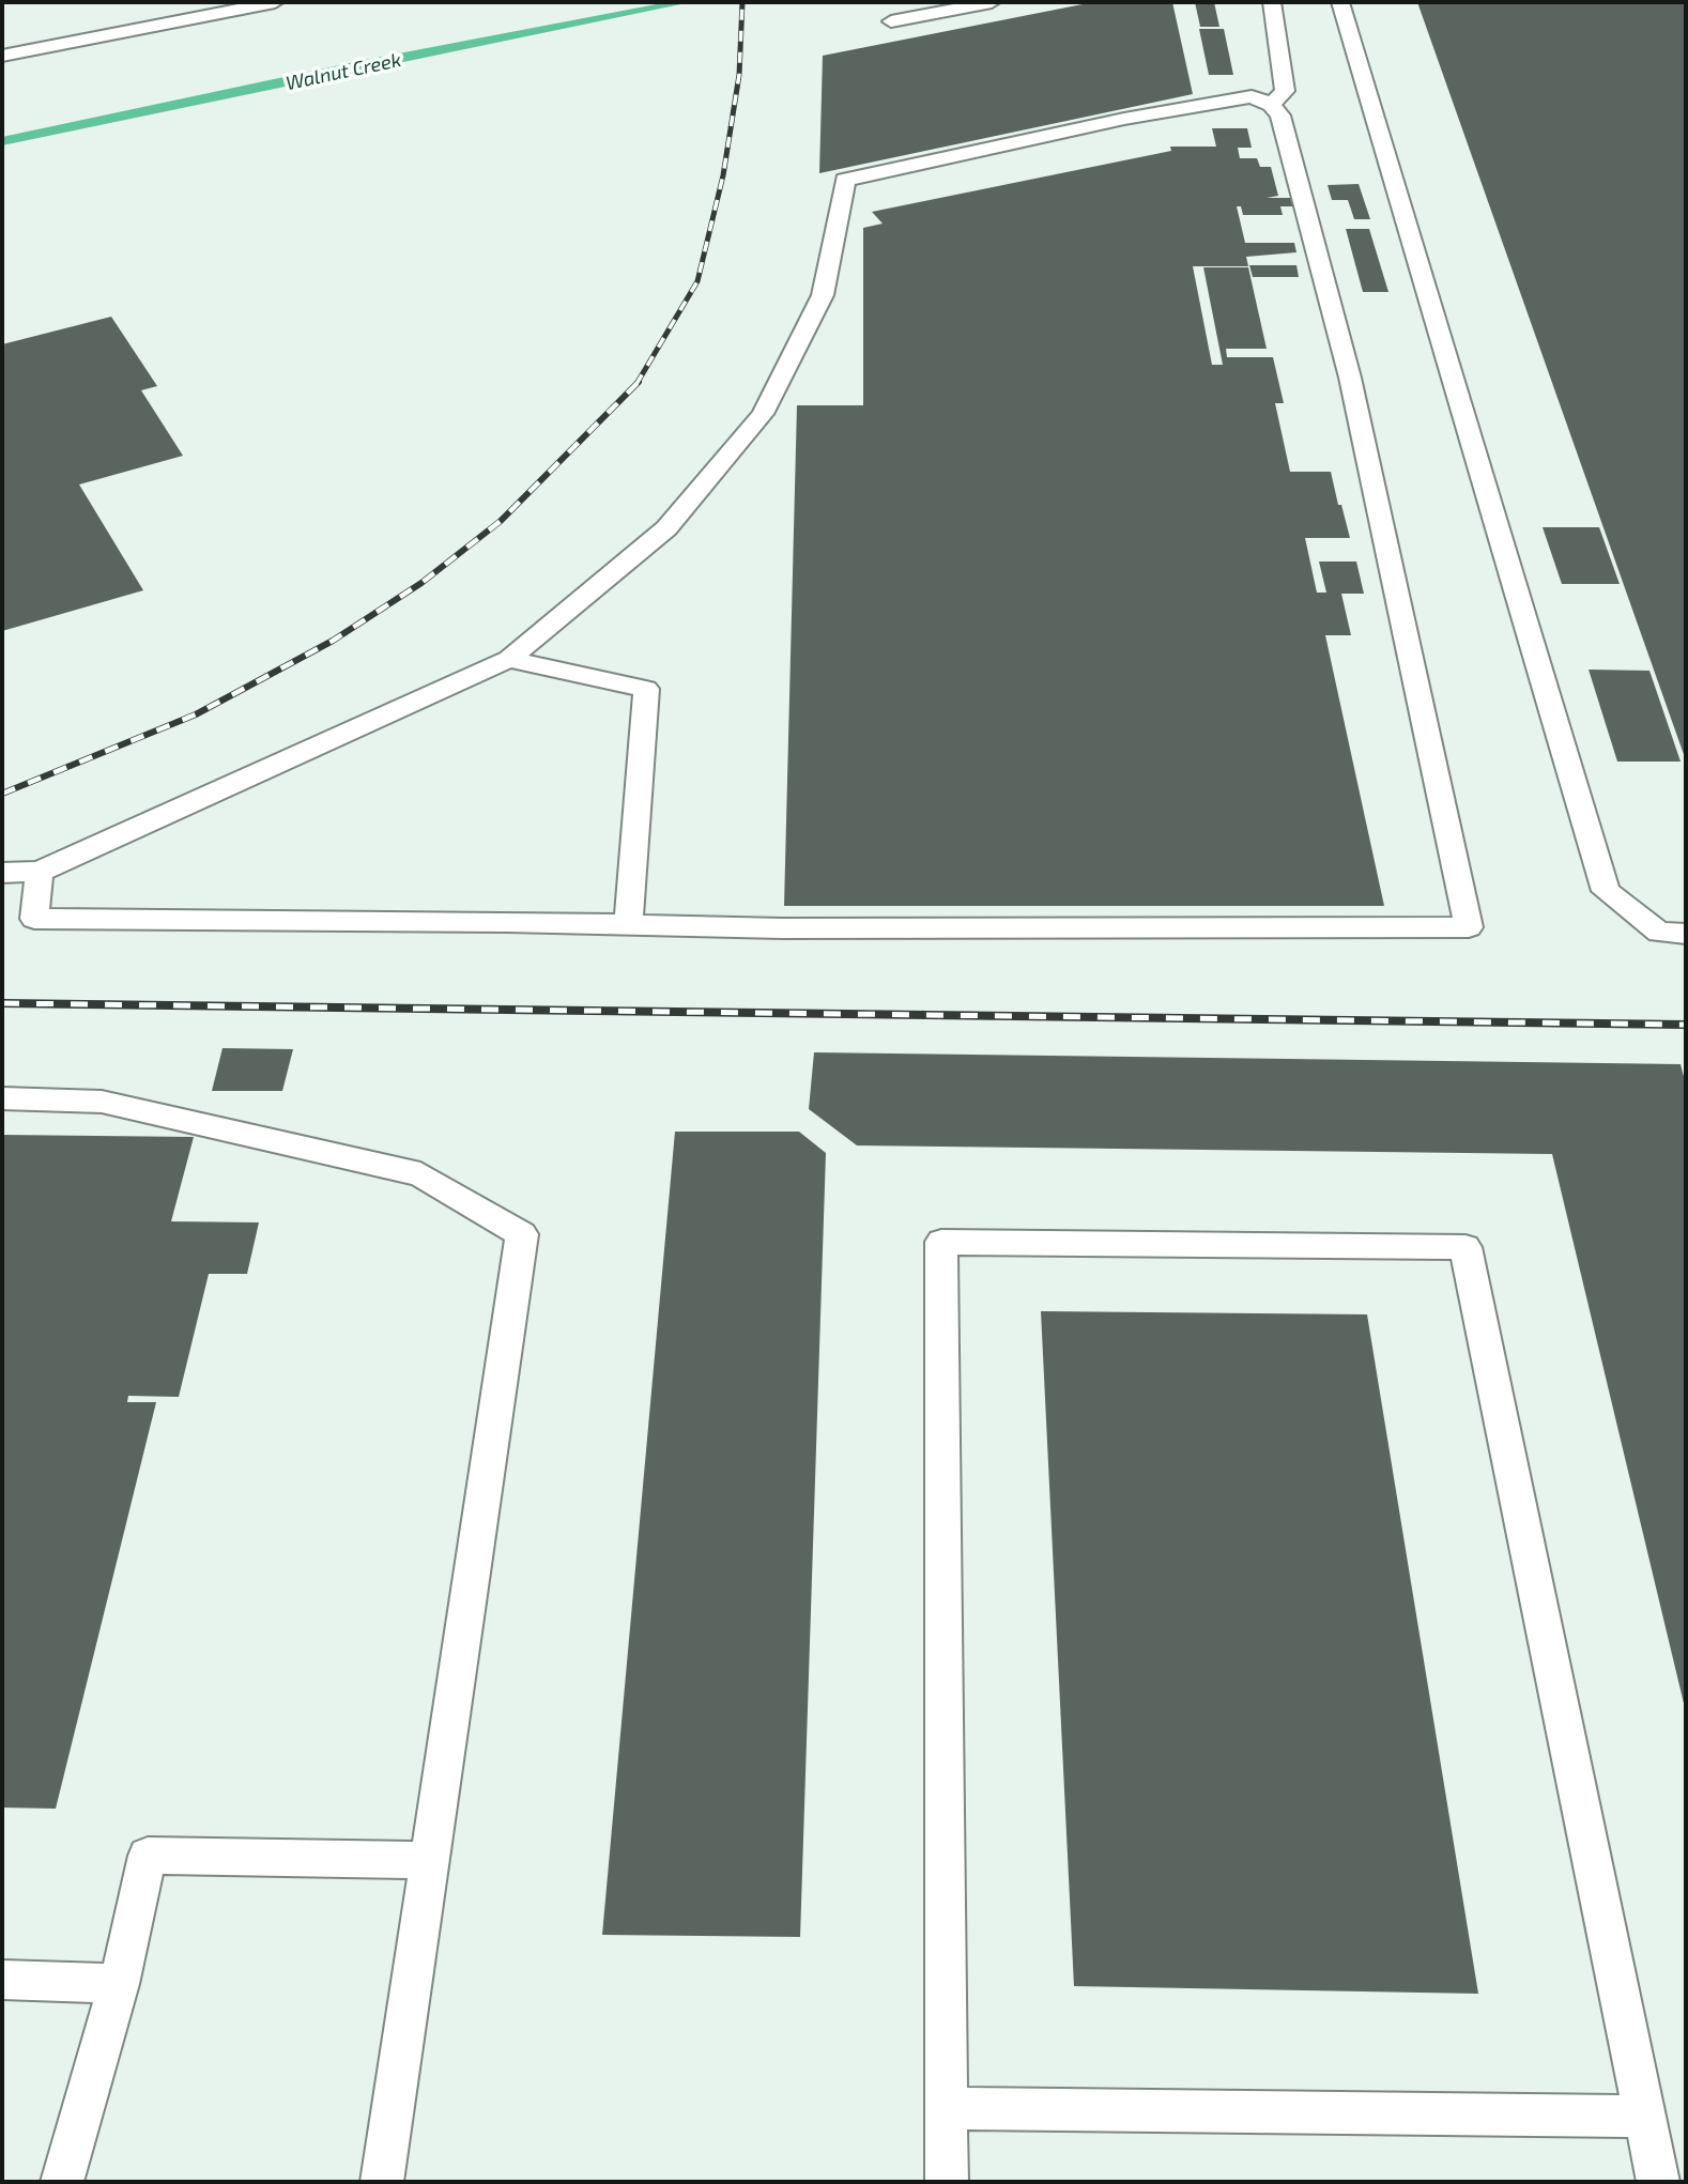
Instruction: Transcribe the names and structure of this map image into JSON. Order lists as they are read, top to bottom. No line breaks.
{"water":["Walnut Creek"]}
